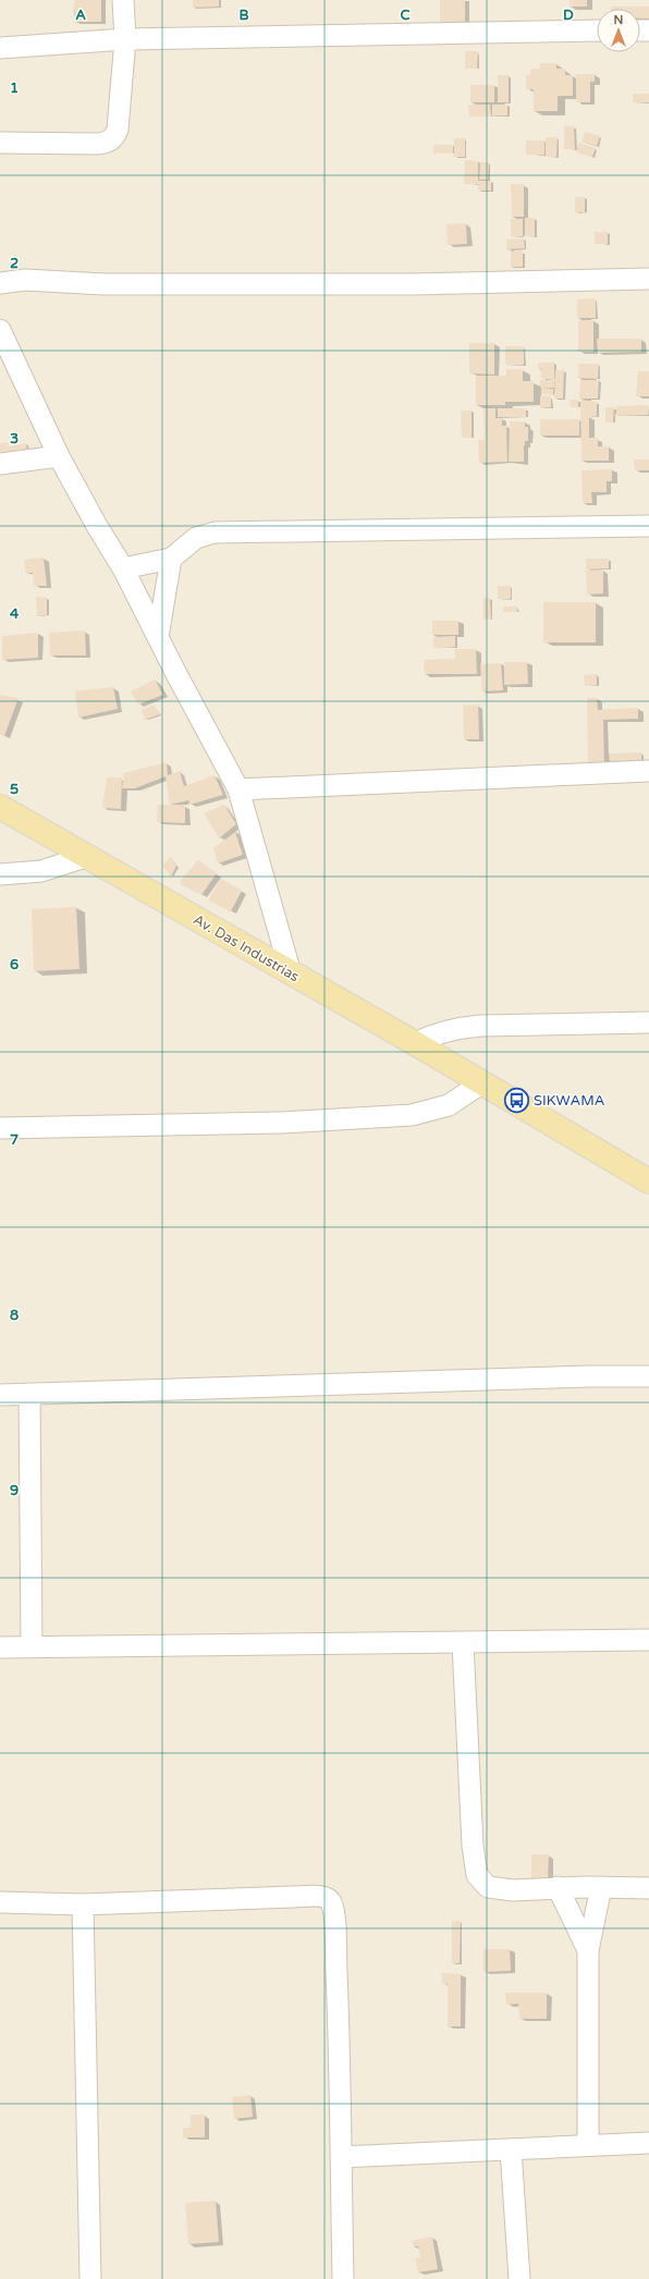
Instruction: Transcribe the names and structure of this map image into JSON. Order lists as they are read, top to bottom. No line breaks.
{"streets":{"main road":["Av. Das Industrias"]},"places":{"bus stop":["SIKWAMA"]},"north":"top","grid":{"columns":["A","B","C","D"],"rows":["1","2","3","4","5","6","7","8","9"]}}
